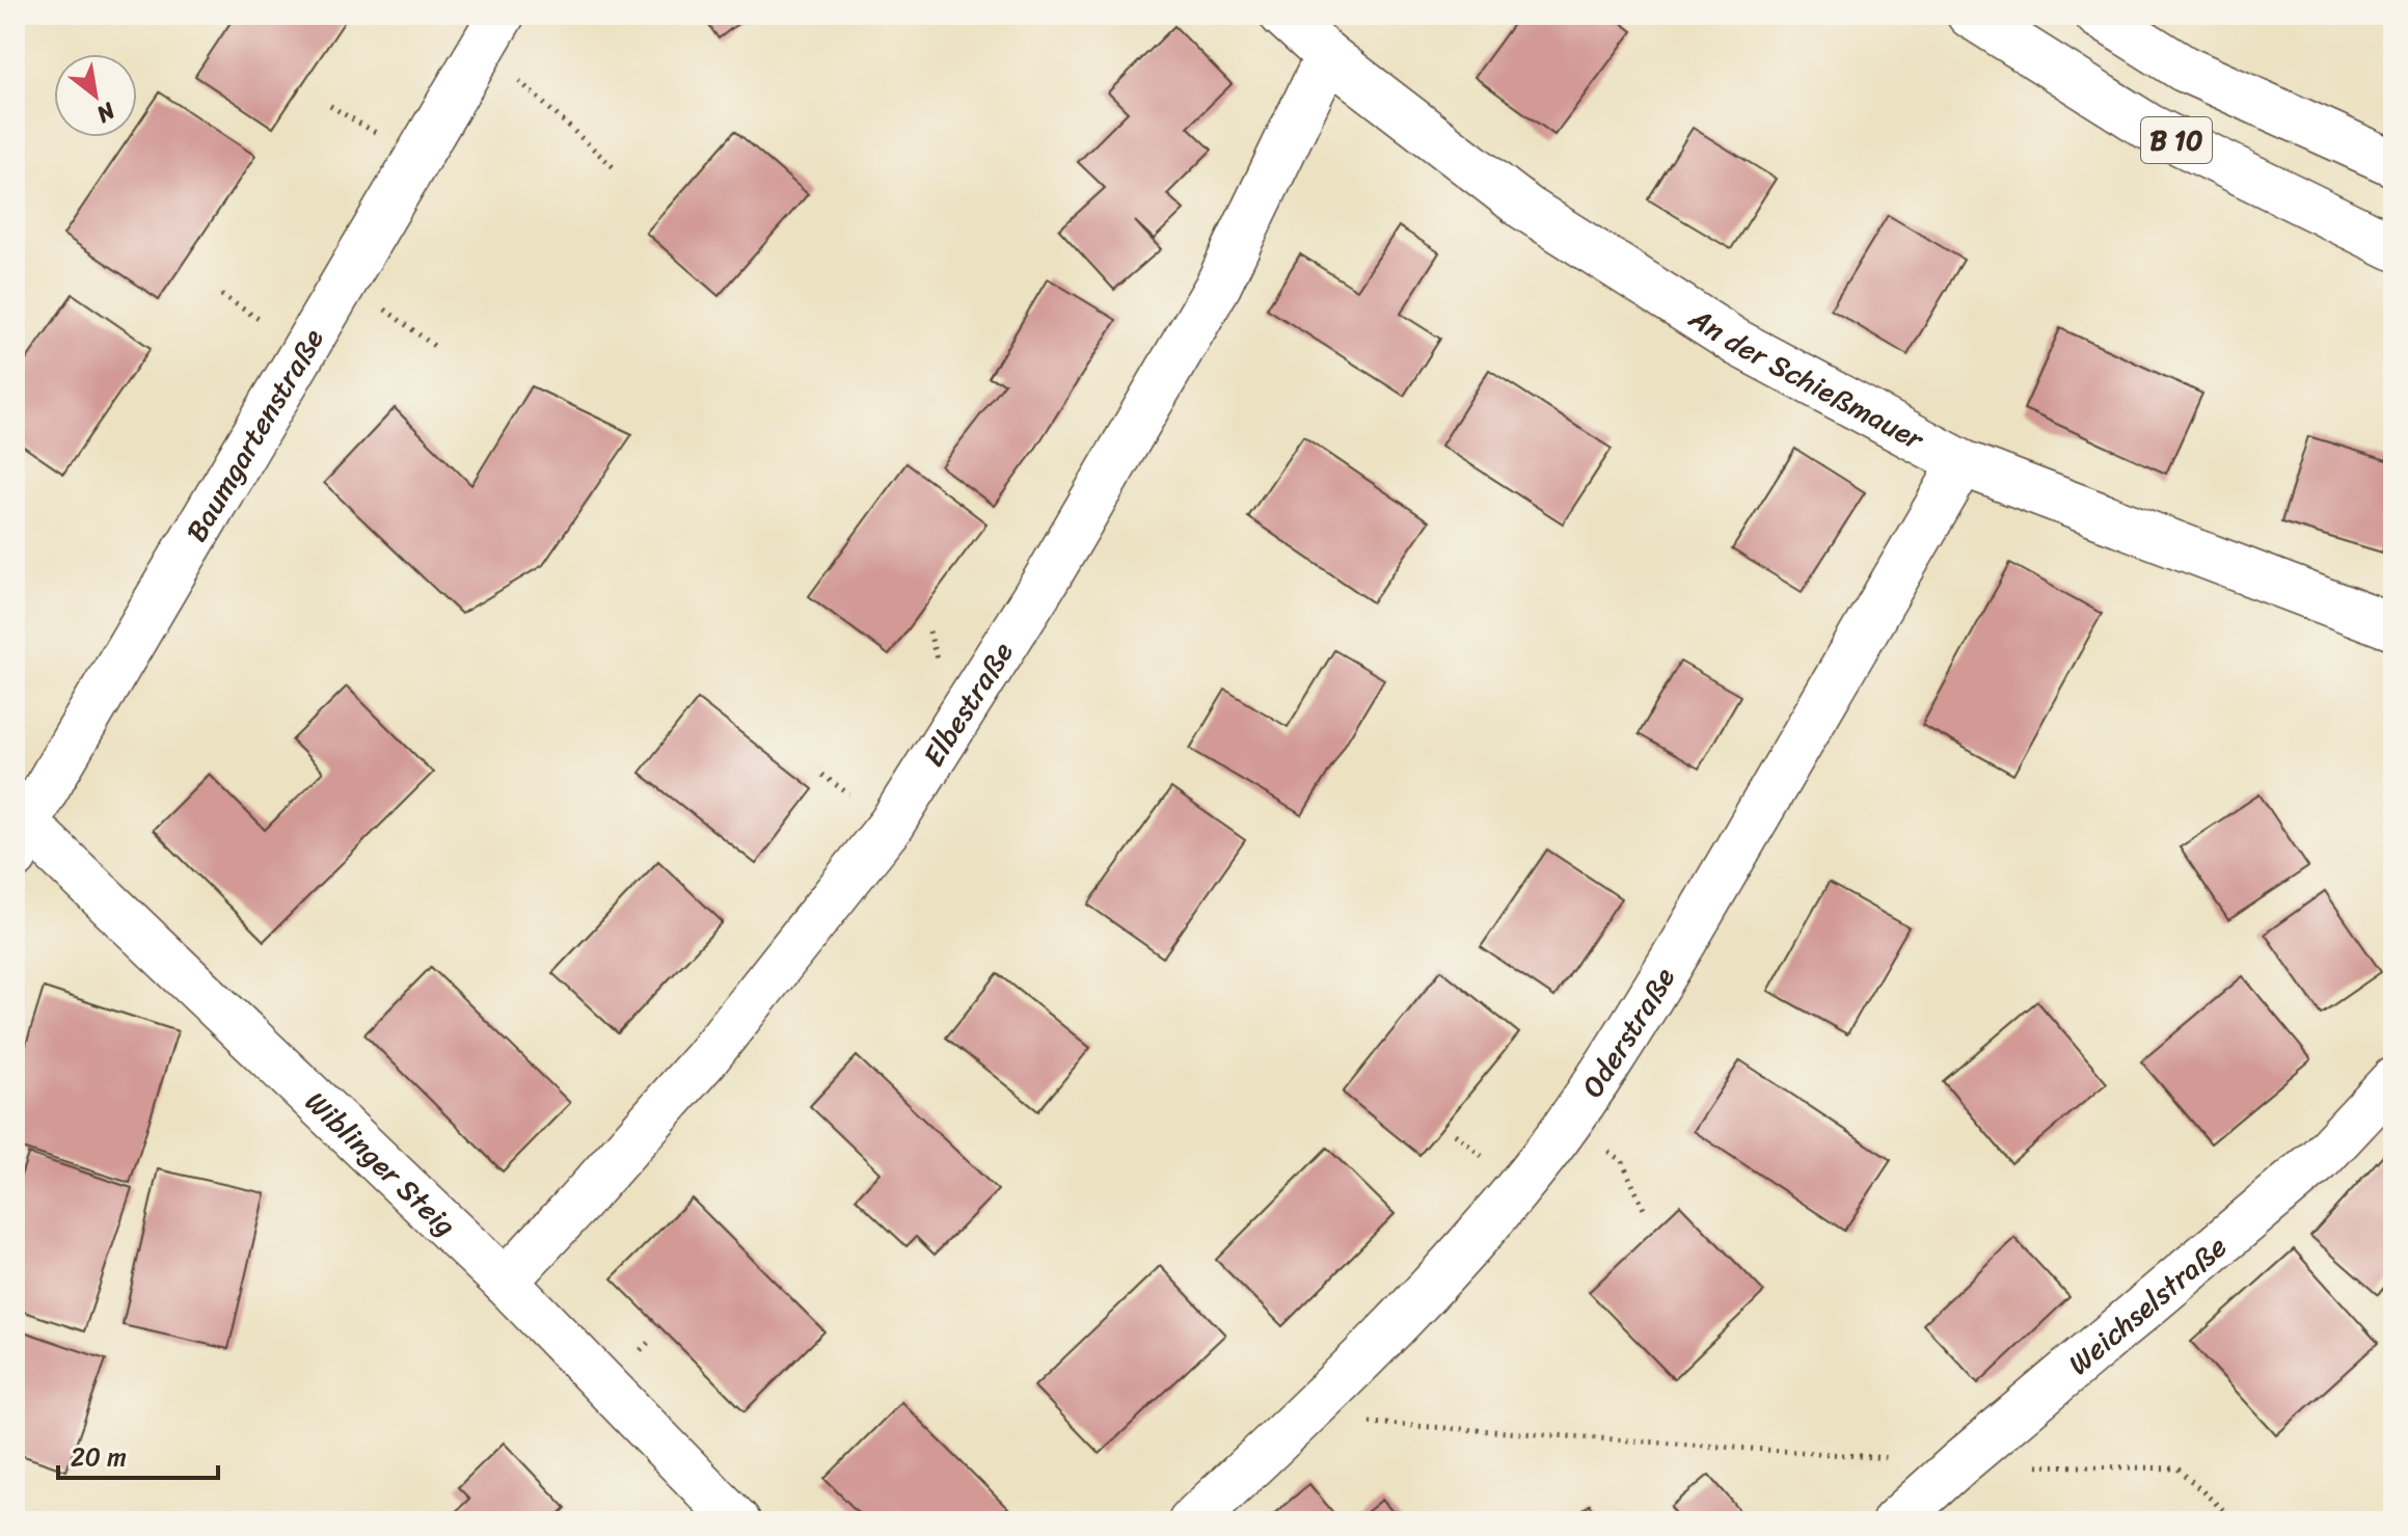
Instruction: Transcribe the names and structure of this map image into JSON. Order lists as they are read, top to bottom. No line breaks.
{"streets":{"main road":["B 10","An der Schießmauer","Baumgartenstraße","Elbestraße","Oderstraße","Wiblinger Steig","Weichselstraße"]},"crossings":[["An der Schießmauer","Elbestraße"],["An der Schießmauer","Oderstraße"],["Baumgartenstraße","Wiblinger Steig"],["Elbestraße","Wiblinger Steig"]],"scale_bar":"20 m","north":"bottom right"}
